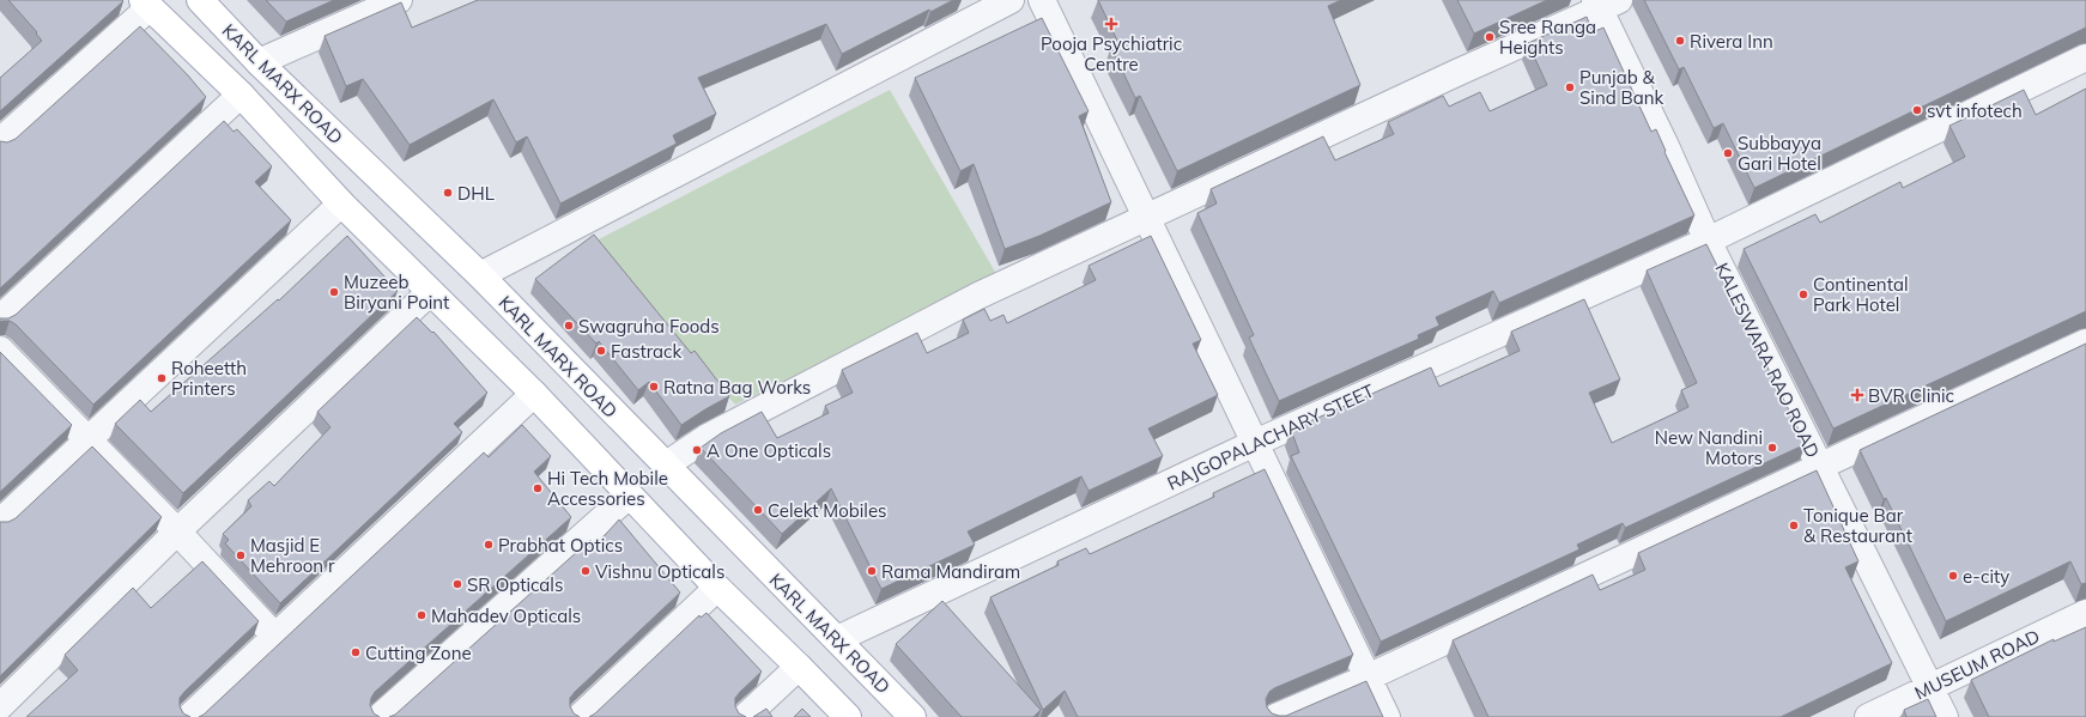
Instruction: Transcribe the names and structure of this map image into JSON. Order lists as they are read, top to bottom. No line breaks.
{"streets":{"main road":["KARL MARX ROAD"],"street":["KALESWARA RAO ROAD","RAJGOPALACHARY STEET","MUSEUM ROAD"]},"crossings":[["KARL MARX ROAD","RAJGOPALACHARY STEET"],["KALESWARA RAO ROAD","RAJGOPALACHARY STEET"],["KALESWARA RAO ROAD","MUSEUM ROAD"]],"places":{"health":["Pooja Psychiatric Centre","BVR Clinic"],"other":["Sree Ranga Heights","Rivera Inn","Punjab & Sind Bank","svt infotech","Subbayya Gari Hotel","DHL","Muzeeb Biryani Point","Continental Park Hotel","Swagruha Foods","Fastrack","Roheetth Printers","Ratna Bag Works","New Nandini Motors","A One Opticals","Hi Tech Mobile Accessories","Celekt Mobiles","Tonique Bar & Restaurant","Prabhat Optics","Masjid E Mehroon r","Vishnu Opticals","Rama Mandiram","e-city","SR Opticals","Mahadev Opticals","Cutting Zone"]}}
